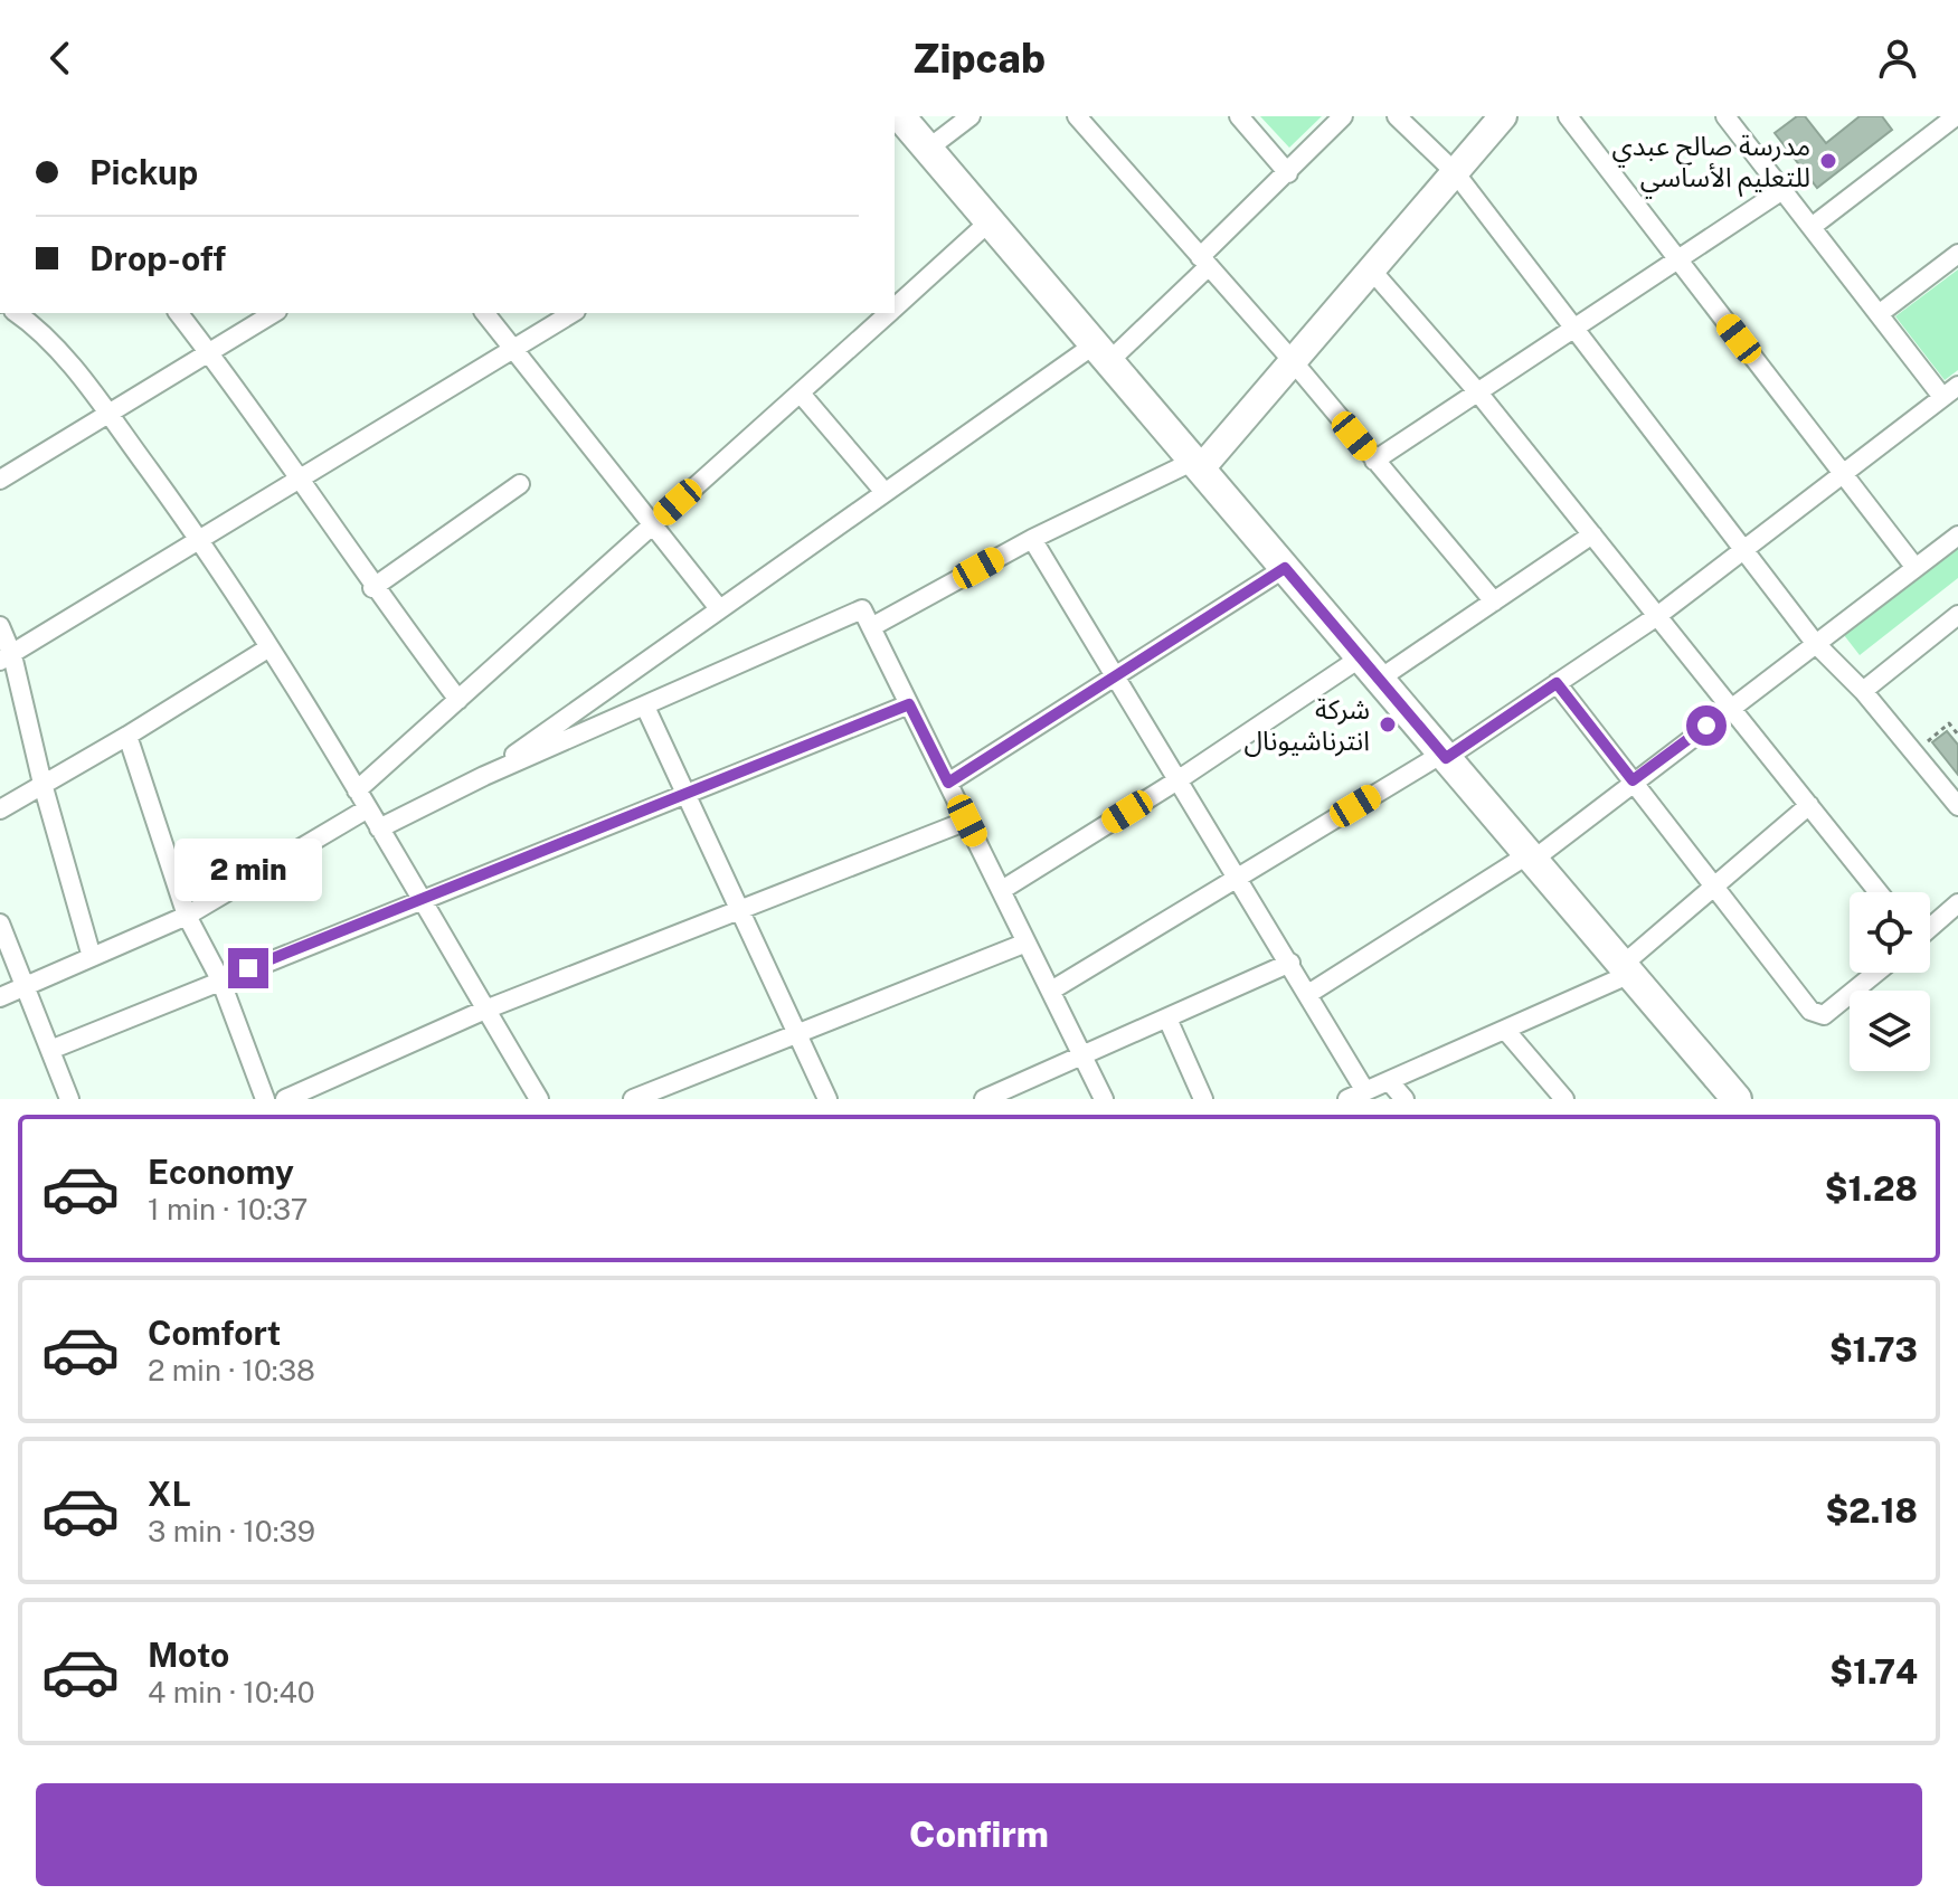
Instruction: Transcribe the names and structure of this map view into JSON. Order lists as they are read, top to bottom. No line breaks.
{"places":["مدرسة صالح عبدي للتعليم الأساسي","شركة انترناشيونال"],"page":{"header":"Zipcab","banner":["Pickup","Drop-off"],"bubble":"2 min","list":[{"name":"Economy","note":"1 min · 10:37","value":"$1.28"},{"name":"Comfort","note":"2 min · 10:38","value":"$1.73"},{"name":"XL","note":"3 min · 10:39","value":"$2.18"},{"name":"Moto","note":"4 min · 10:40","value":"$1.74"}],"buttons":"Confirm"}}
